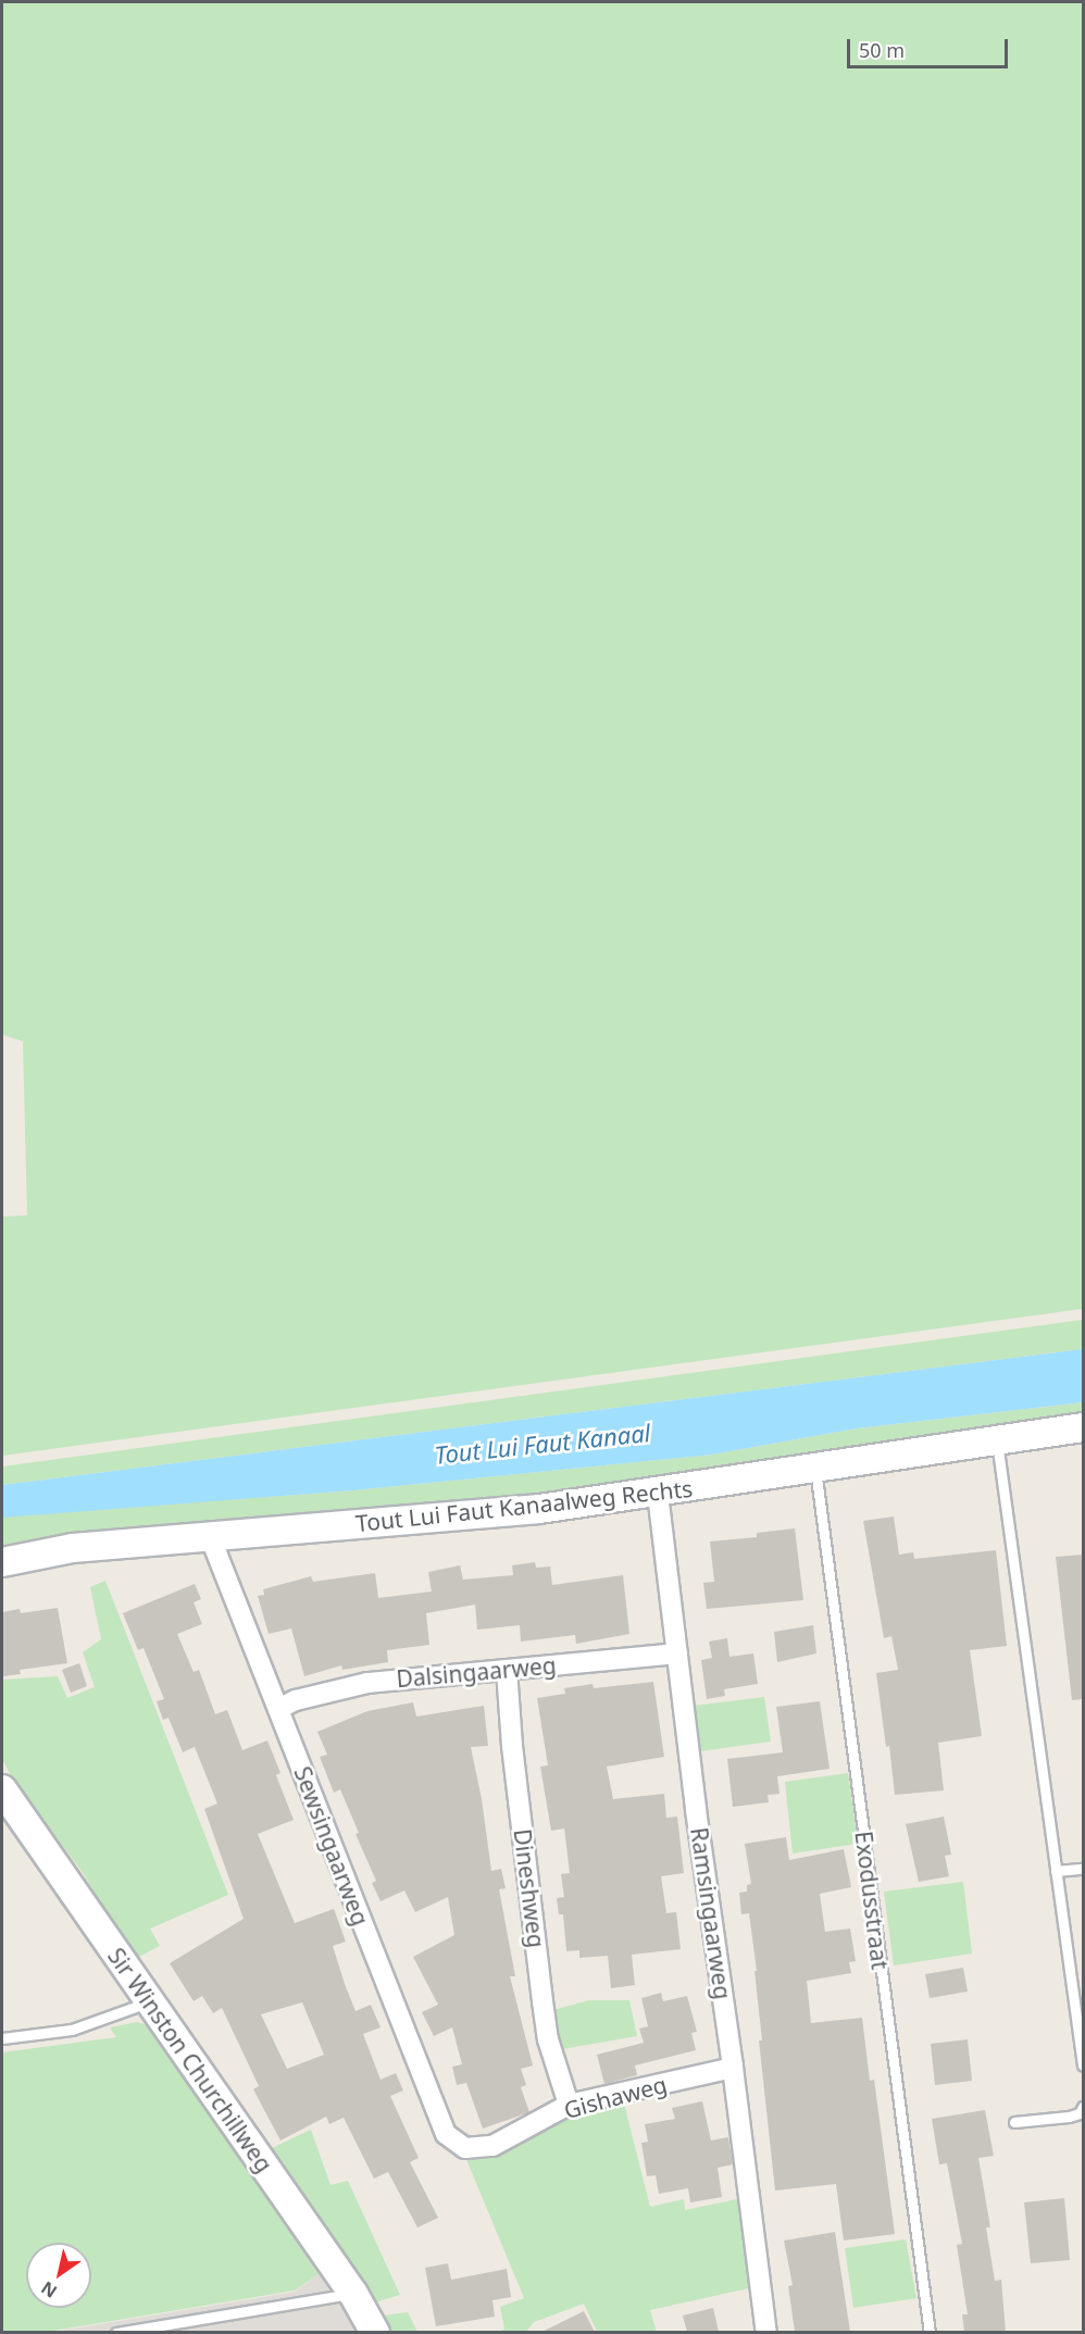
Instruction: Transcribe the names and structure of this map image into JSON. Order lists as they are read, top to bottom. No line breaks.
{"streets":{"street":["Tout Lui Faut Kanaalweg Rechts","Dalsingaarweg","Sewsingaarweg","Dineshweg","Ramsingaarweg","Sir Winston Churchillweg","Gishaweg"],"lane":["Exodusstraat"]},"crossings":[["Tout Lui Faut Kanaalweg Rechts","Sewsingaarweg"],["Tout Lui Faut Kanaalweg Rechts","Exodusstraat"],["Tout Lui Faut Kanaalweg Rechts","Ramsingaarweg"],["Dalsingaarweg","Sewsingaarweg"],["Dalsingaarweg","Dineshweg"],["Dalsingaarweg","Ramsingaarweg"],["Sewsingaarweg","Gishaweg"],["Dineshweg","Gishaweg"],["Ramsingaarweg","Gishaweg"]],"water":["Tout Lui Faut Kanaal"],"scale_bar":"50 m","north":"bottom left"}
